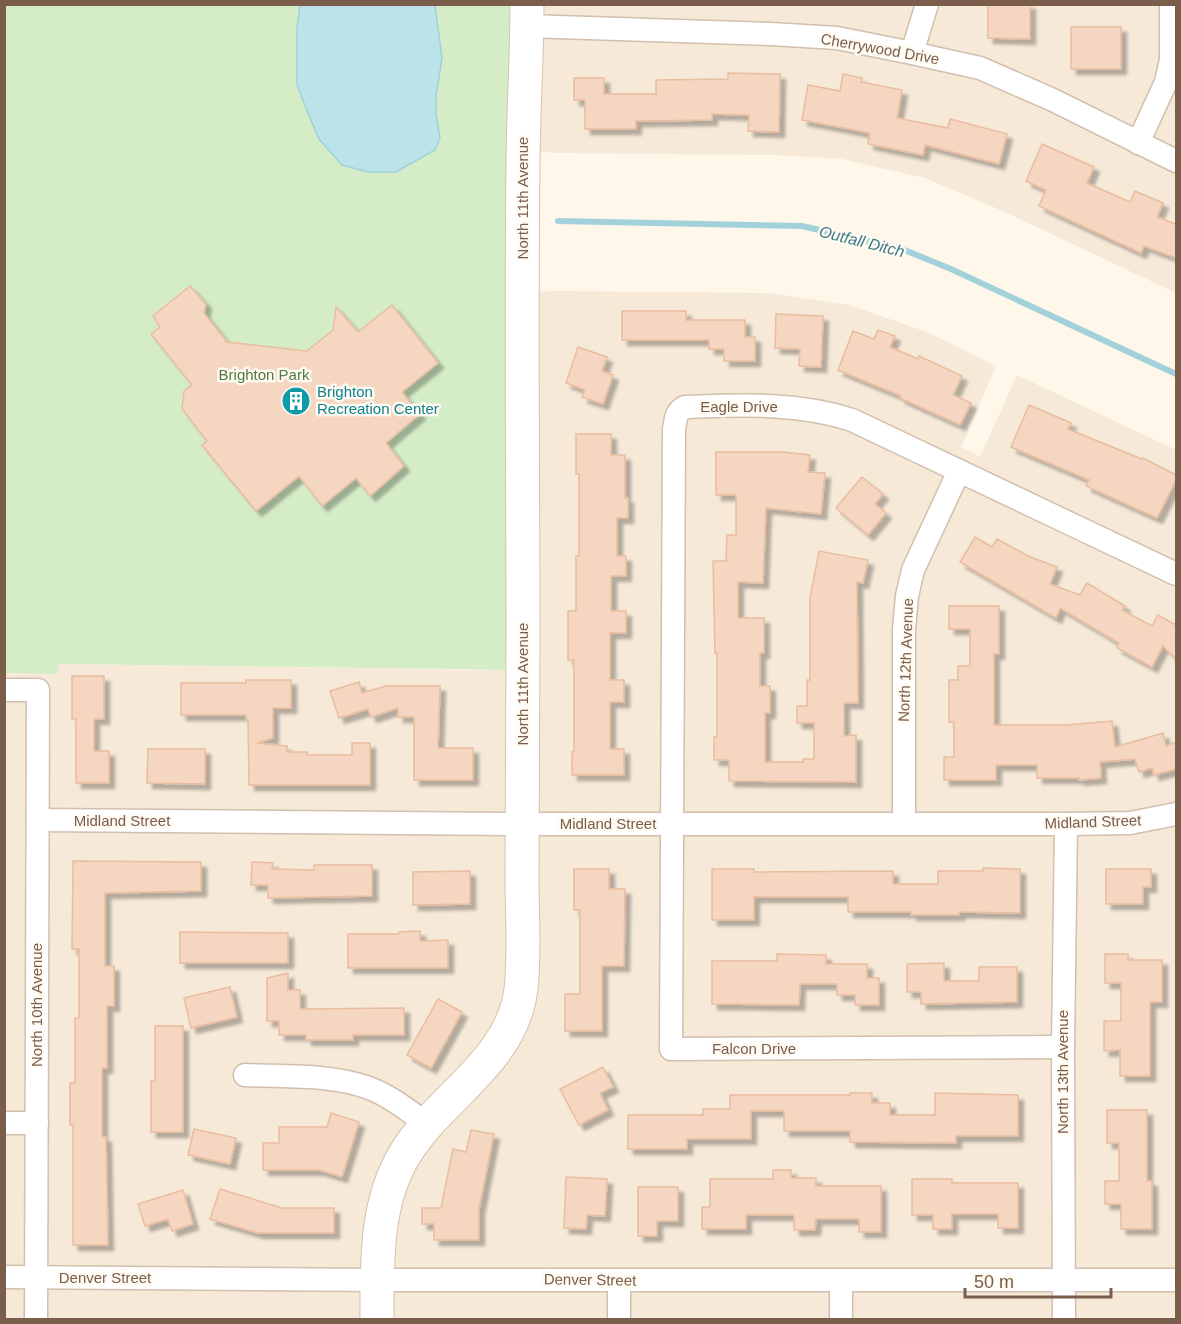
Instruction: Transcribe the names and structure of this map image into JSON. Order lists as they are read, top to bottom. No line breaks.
{"streets":{"street":["Cherrywood Drive","North 11th Avenue","Eagle Drive","North 12th Avenue","Midland Street","North 10th Avenue","Falcon Drive","North 13th Avenue","Denver Street"]},"crossings":[["Cherrywood Drive","North 11th Avenue"],["North 11th Avenue","Midland Street"],["North 11th Avenue","Denver Street"],["Eagle Drive","North 12th Avenue"],["Eagle Drive","Midland Street"],["Eagle Drive","Falcon Drive"],["North 12th Avenue","Midland Street"],["Midland Street","North 10th Avenue"],["Midland Street","Falcon Drive"],["Midland Street","North 13th Avenue"],["North 10th Avenue","Denver Street"],["Falcon Drive","North 13th Avenue"],["North 13th Avenue","Denver Street"]],"water":["Outfall Ditch"],"parks":["Brighton Park"],"places":{"building":["Brighton Recreation Center"]},"scale_bar":"50 m"}
